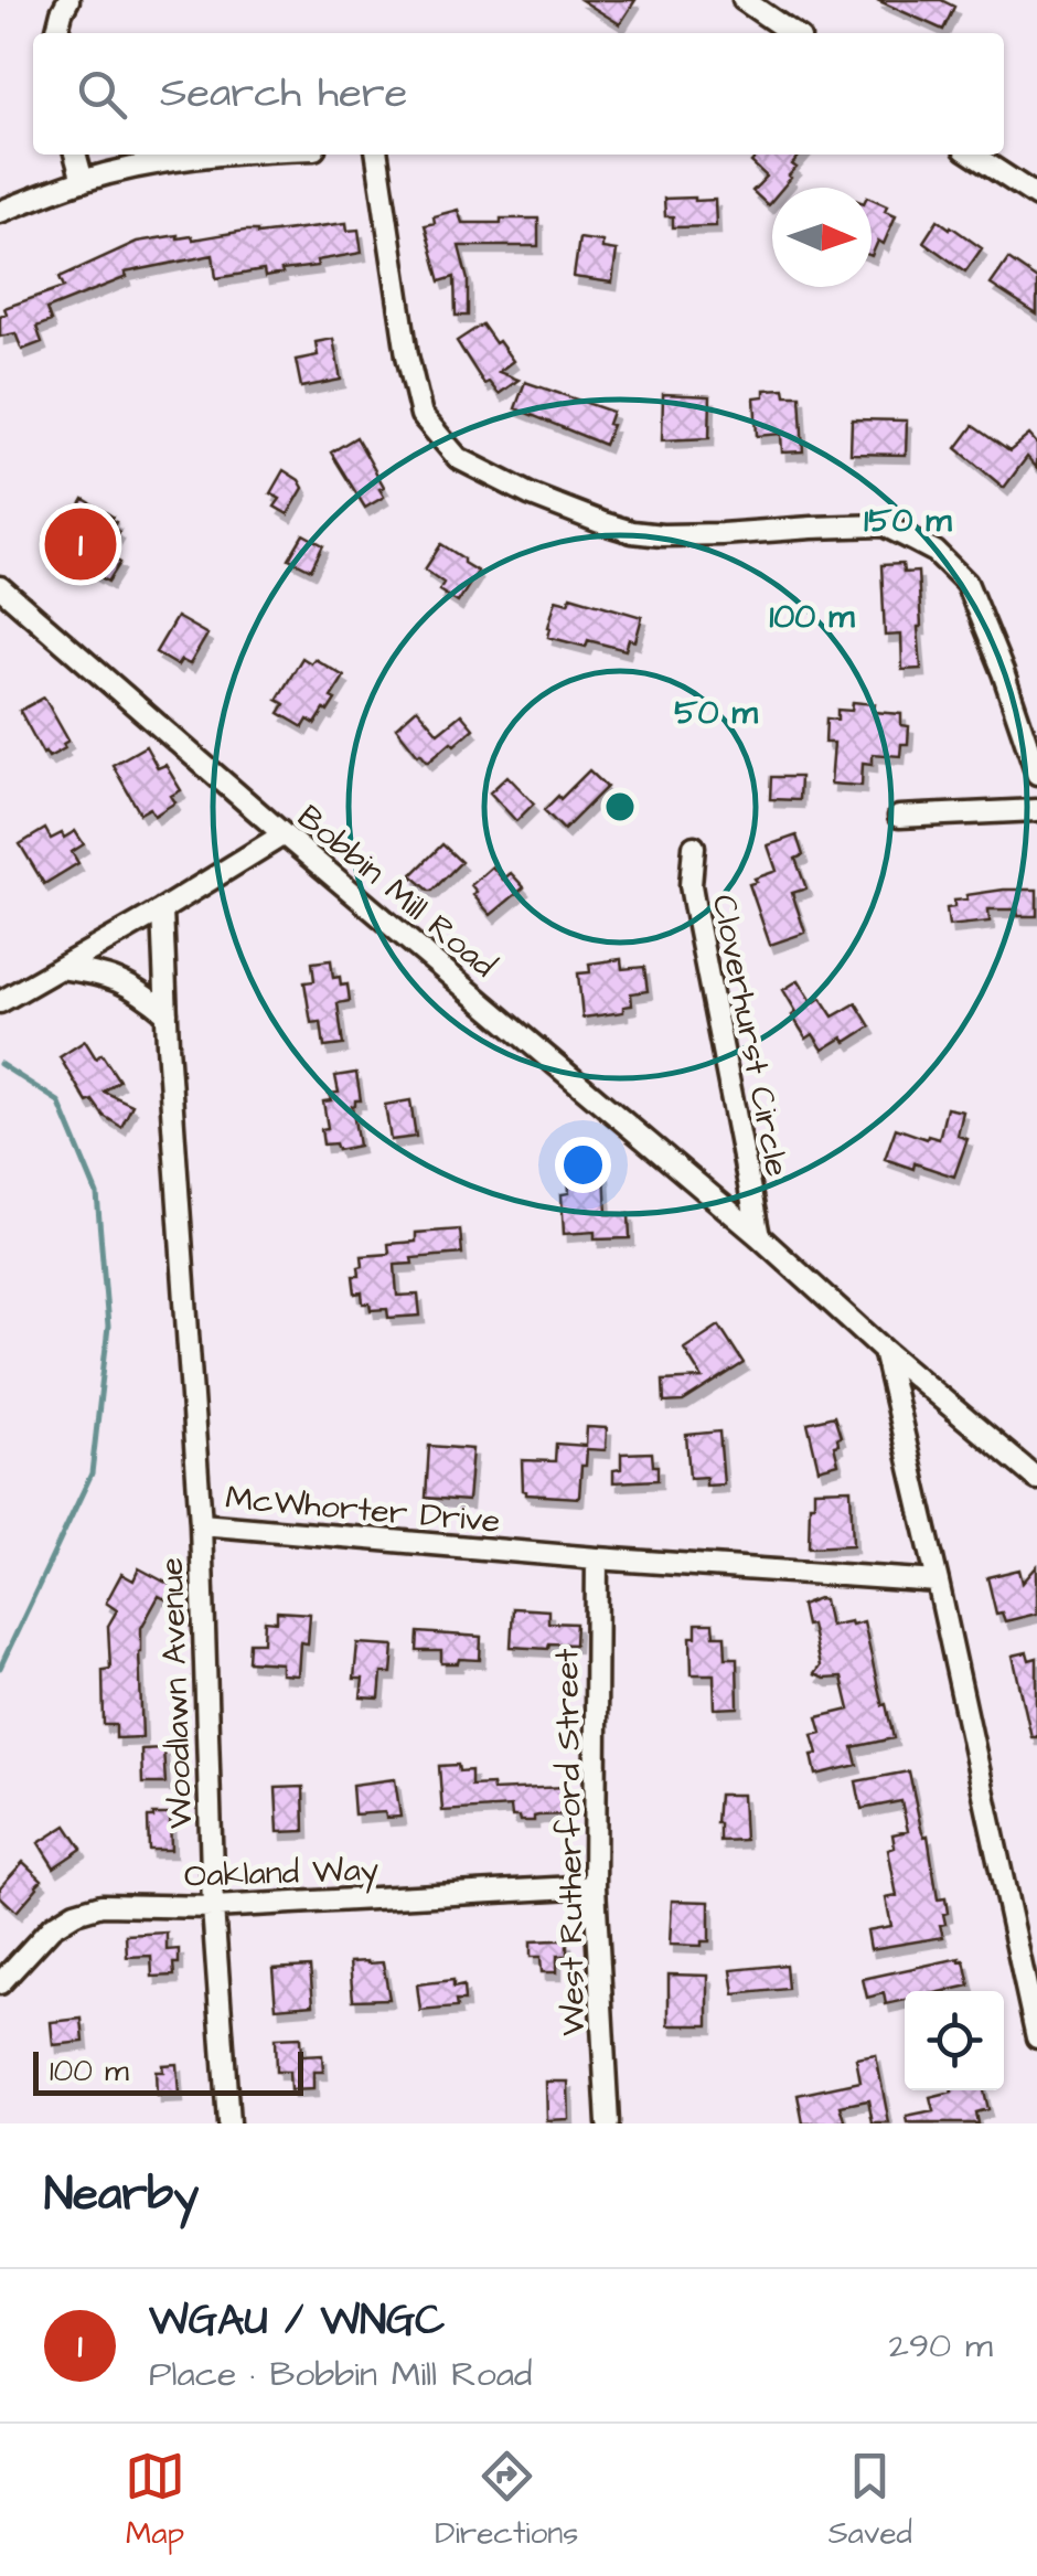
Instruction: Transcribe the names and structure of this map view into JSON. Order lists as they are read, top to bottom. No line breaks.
{"streets":{"street":["Bobbin Mill Road","Cloverhurst Circle","McWhorter Drive","Woodlawn Avenue","West Rutherford Street","Oakland Way"]},"crossings":[["Bobbin Mill Road","Cloverhurst Circle"],["McWhorter Drive","Woodlawn Avenue"],["McWhorter Drive","West Rutherford Street"],["Woodlawn Avenue","Oakland Way"],["West Rutherford Street","Oakland Way"]],"scale_bar":"100 m","north":"right","page":{"search":"Search here","pins":"1","scale":"100 m","heading":"Nearby","list":[{"mark":"1","name":"WGAU / WNGC","note":"Place · Bobbin Mill Road","value":"290 m"}],"nav":["Map","Directions","Saved"]},"rings":["150 m","100 m","50 m"]}
